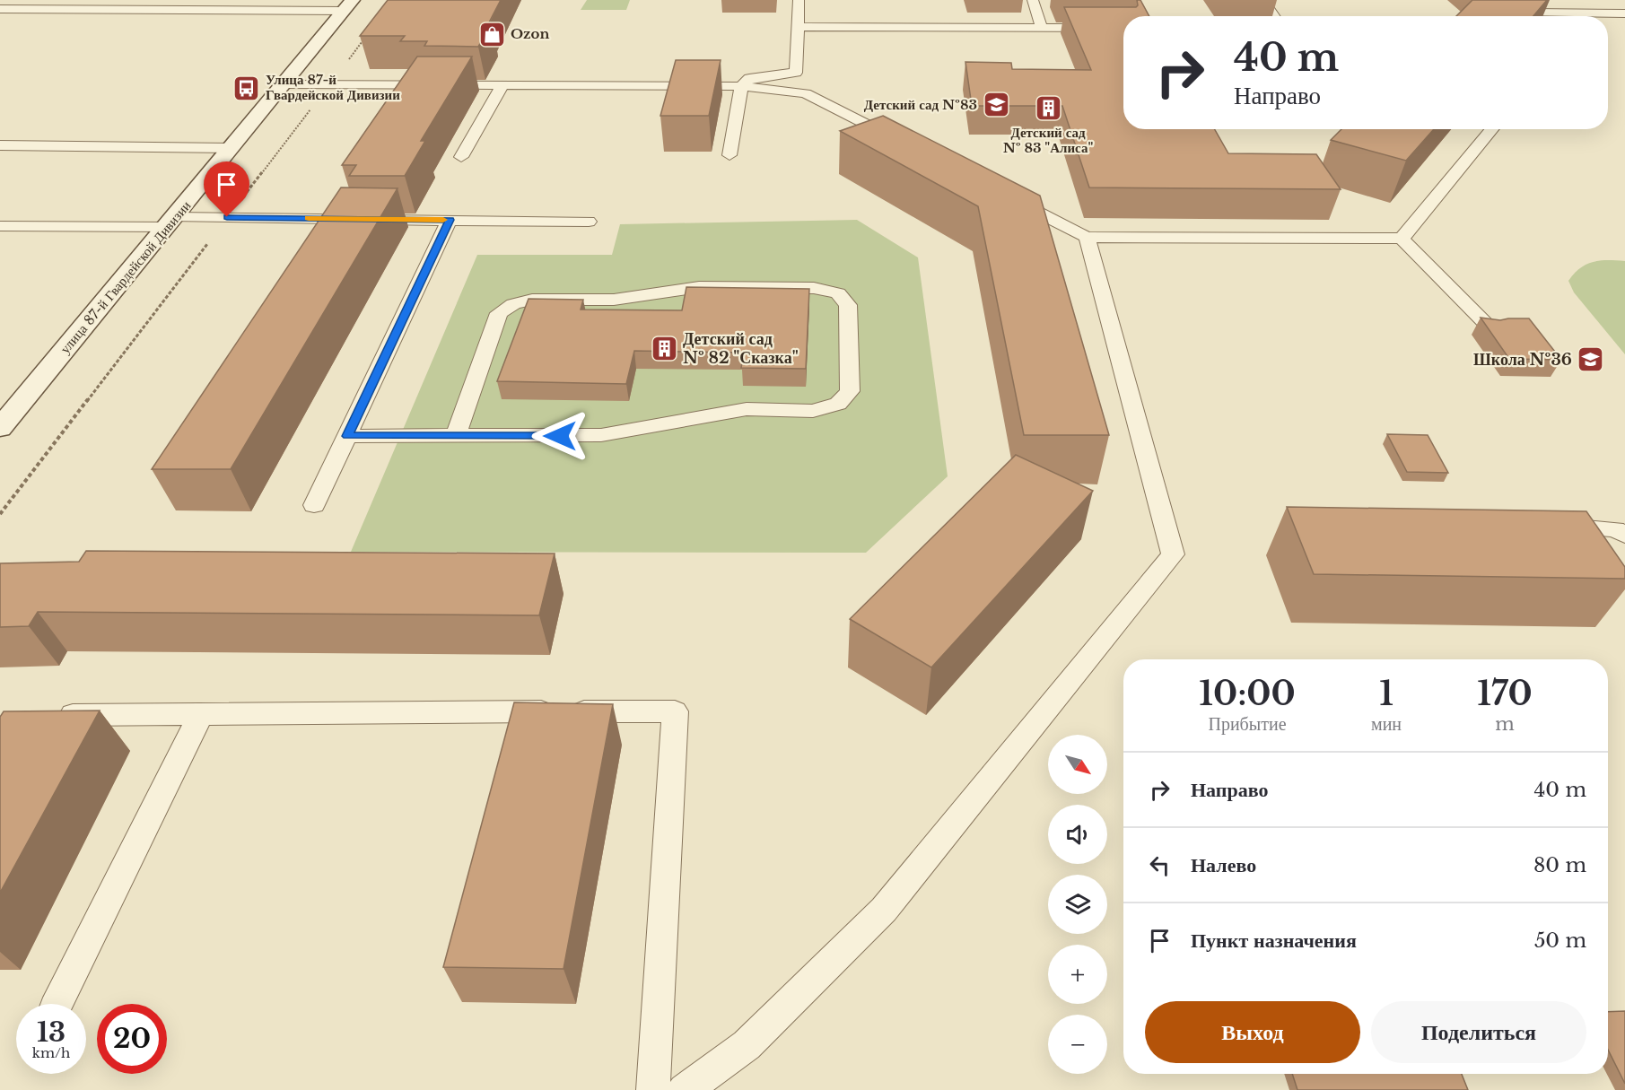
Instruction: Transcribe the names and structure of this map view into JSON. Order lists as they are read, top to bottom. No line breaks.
{"streets":{"street":["улица 87-й Гвардейской Дивизии"]},"places":{"shop":["Ozon"],"bus stop":["Улица 87-й Гвардейской Дивизии"],"school or university":["Детский сад №83","Школа №36"],"building":["Детский сад № 83 \"Алиса\"","Детский сад № 82 \"Сказка\""]},"north":"bottom right","page":{"turn":["40 m","Направо"],"eta":["10:00","Прибытие","1","мин","170","m"],"map_buttons":["+","−"],"list":[{"name":"Направо","value":"40 m"},{"name":"Налево","value":"80 m"},{"name":"Пункт назначения","value":"50 m"}],"buttons":["Выход","Поделиться"],"speed":"13 km/h","limit":"20"}}
